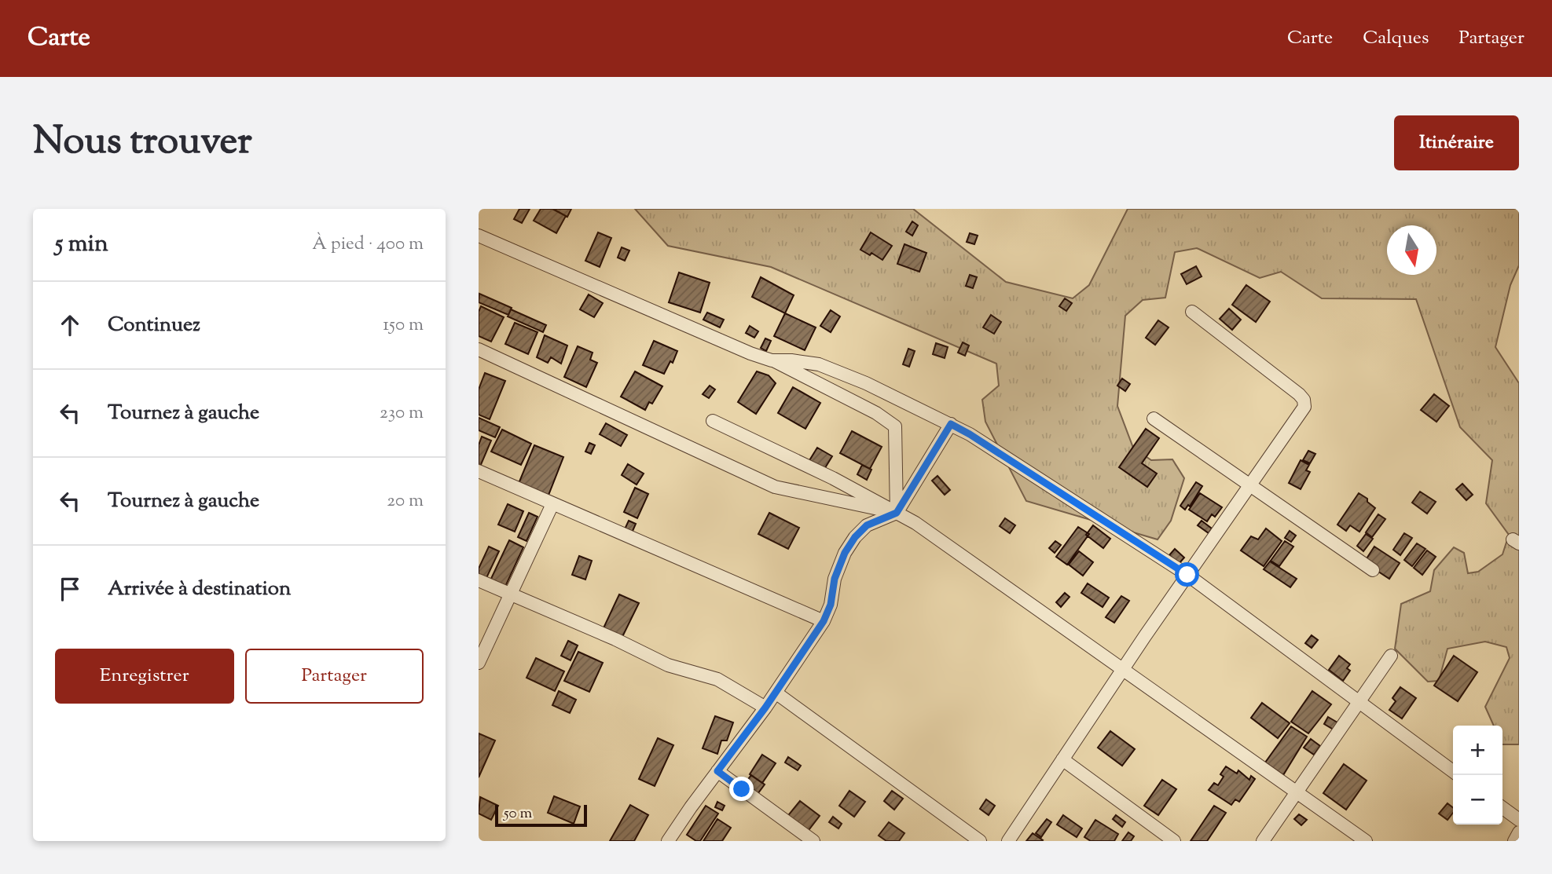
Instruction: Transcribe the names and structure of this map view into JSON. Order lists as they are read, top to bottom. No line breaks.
{"scale_bar":"50 m","north":"bottom","page":{"header":"Carte","nav":["Carte","Calques","Partager"],"title":"Nous trouver","buttons":["Itinéraire",["Enregistrer","Partager"]],"heading":["5 min","À pied · 400 m"],"list":[["Continuez","150 m"],["Tournez à gauche","230 m"],["Tournez à gauche","20 m"],"Arrivée à destination"],"map_buttons":["+","−"],"scale":"50 m"}}
